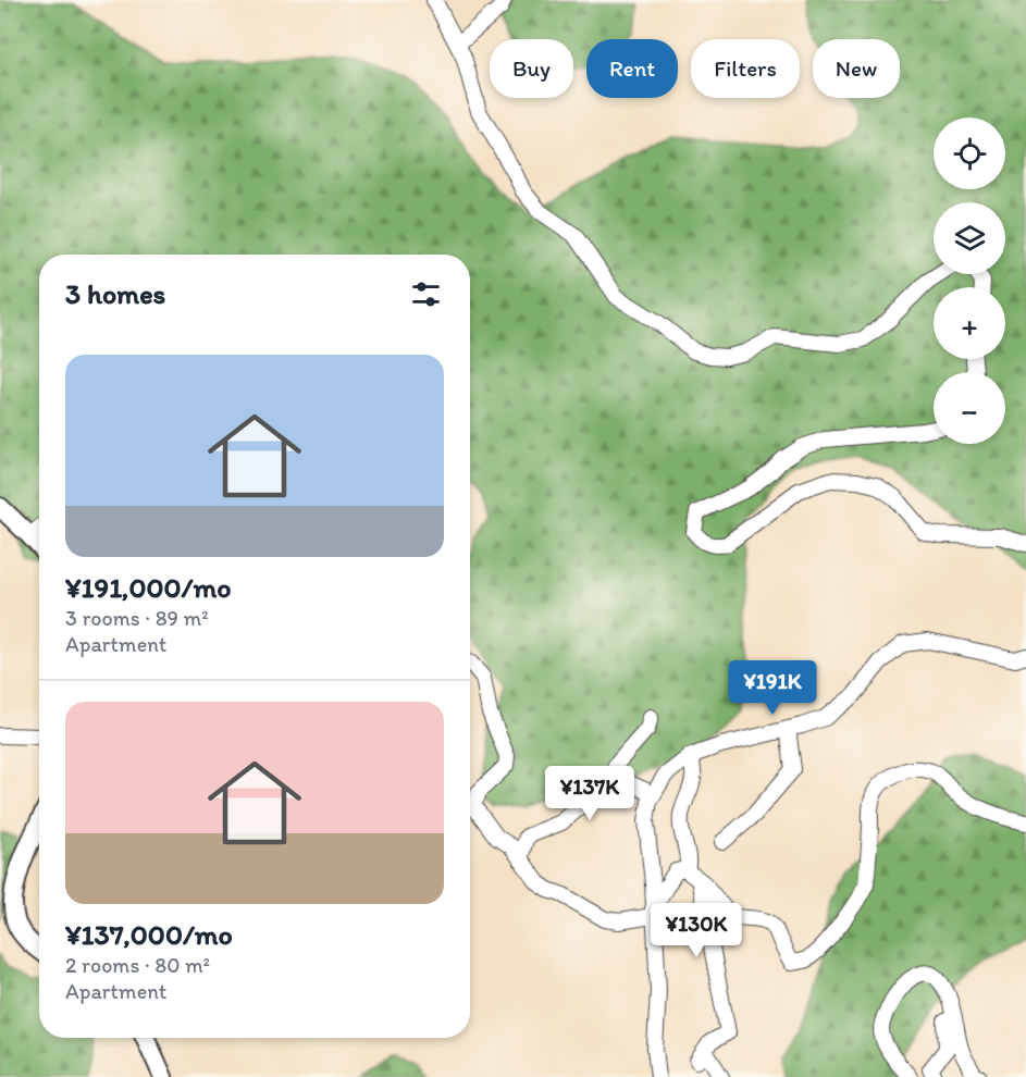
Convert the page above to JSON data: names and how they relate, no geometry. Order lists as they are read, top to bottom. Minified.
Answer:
{"page":{"chip":["Buy","Rent","Filters","New"],"map_buttons":["+","−"],"heading":"3 homes","list":[{"name":"¥191,000/mo","note":"3 rooms · 89 m² · Apartment"},{"name":"¥137,000/mo","note":"2 rooms · 80 m² · Apartment"}],"price":["¥191K","¥137K","¥130K"]}}
